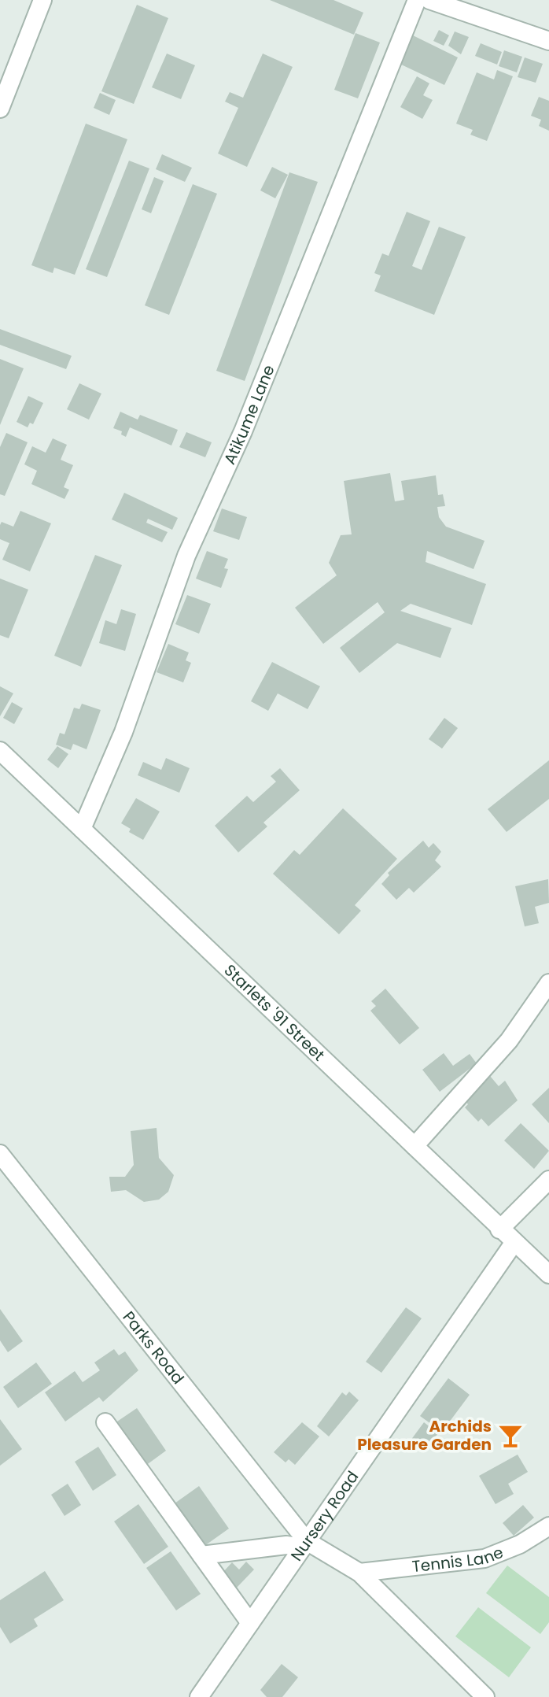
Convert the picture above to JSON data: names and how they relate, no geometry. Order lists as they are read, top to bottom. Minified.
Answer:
{"streets":{"street":["Atikume Lane","Starlets '91 Street","Parks Road","Nursery Road","Tennis Lane"]},"crossings":[["Atikume Lane","Starlets '91 Street"],["Starlets '91 Street","Nursery Road"],["Parks Road","Nursery Road"]],"places":{"bar":["Archids Pleasure Garden"]}}
